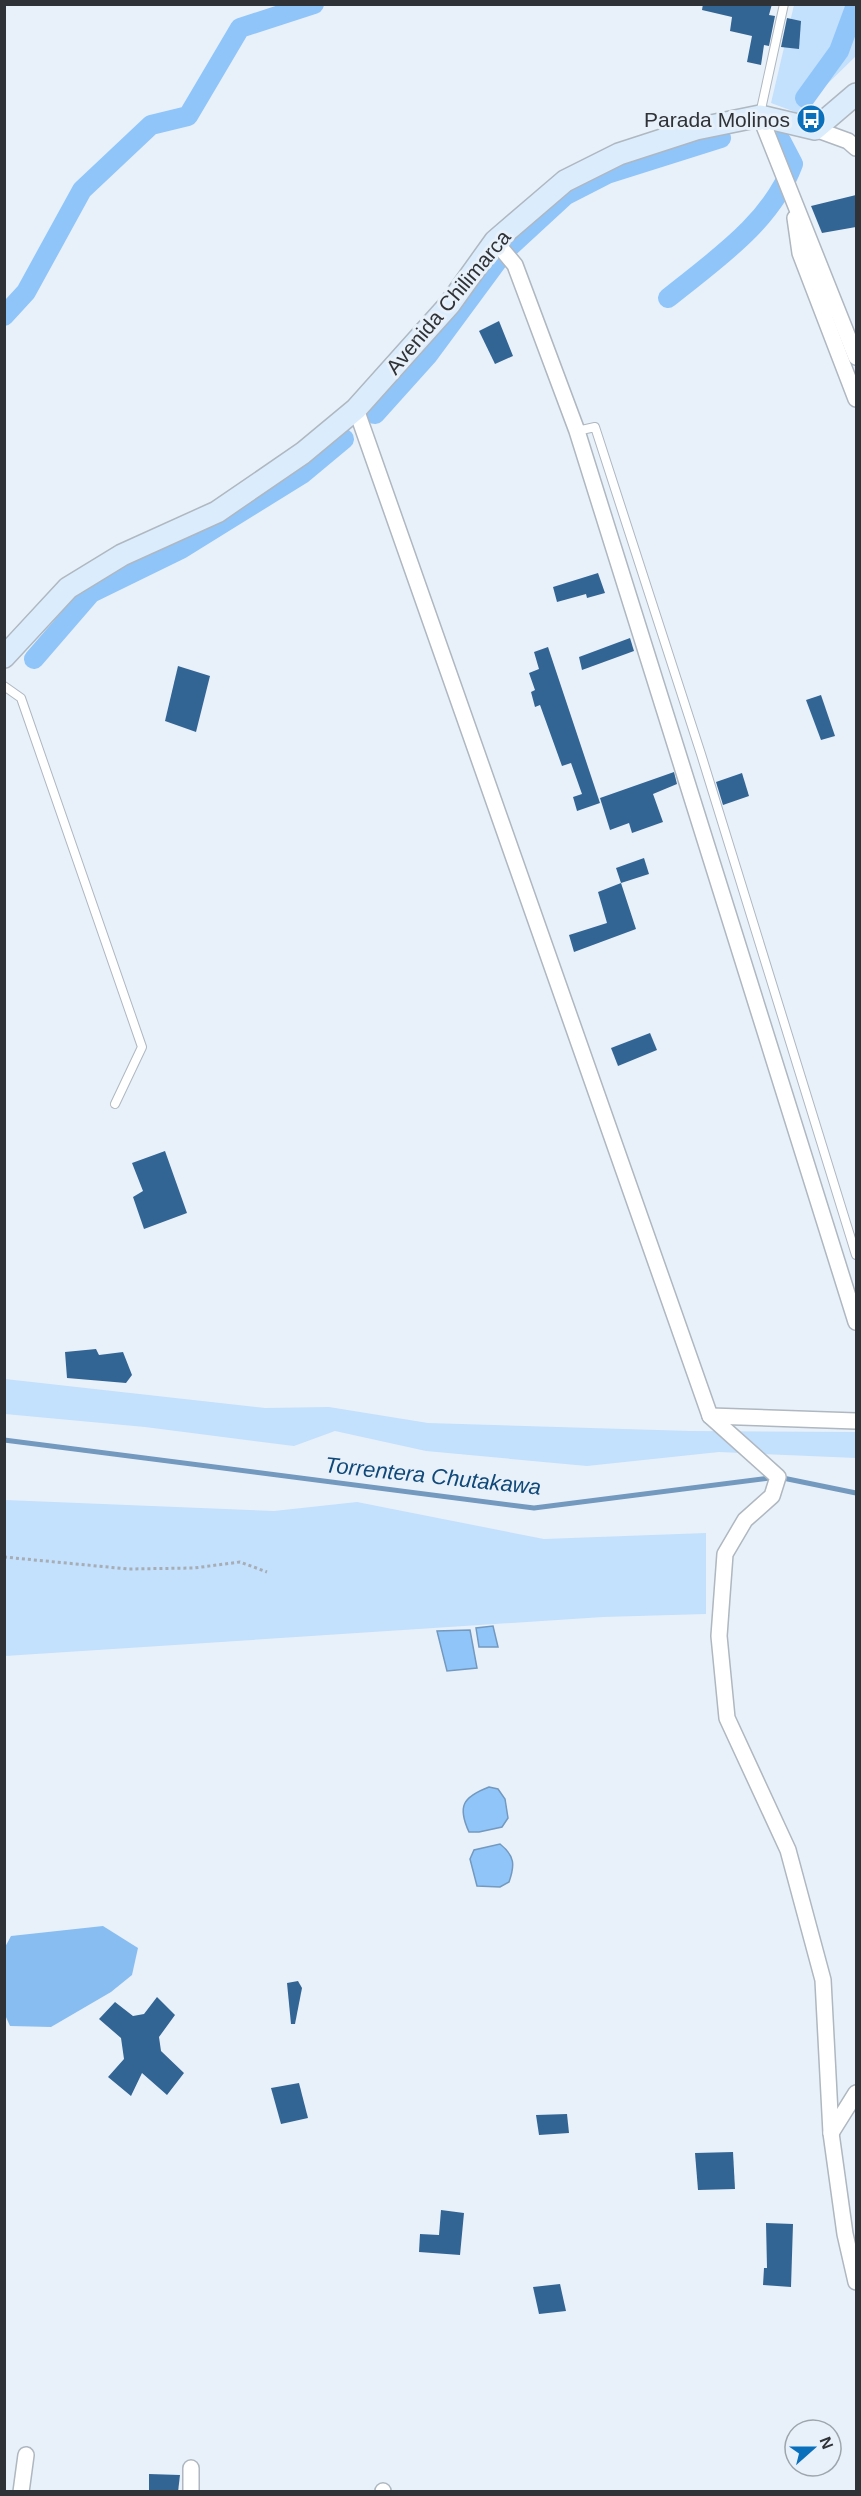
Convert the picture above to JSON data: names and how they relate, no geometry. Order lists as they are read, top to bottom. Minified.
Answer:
{"streets":{"street":["Avenida Chilimarca"]},"water":["Torrentera Chutakawa"],"places":{"bus stop":["Parada Molinos"]},"north":"right"}
